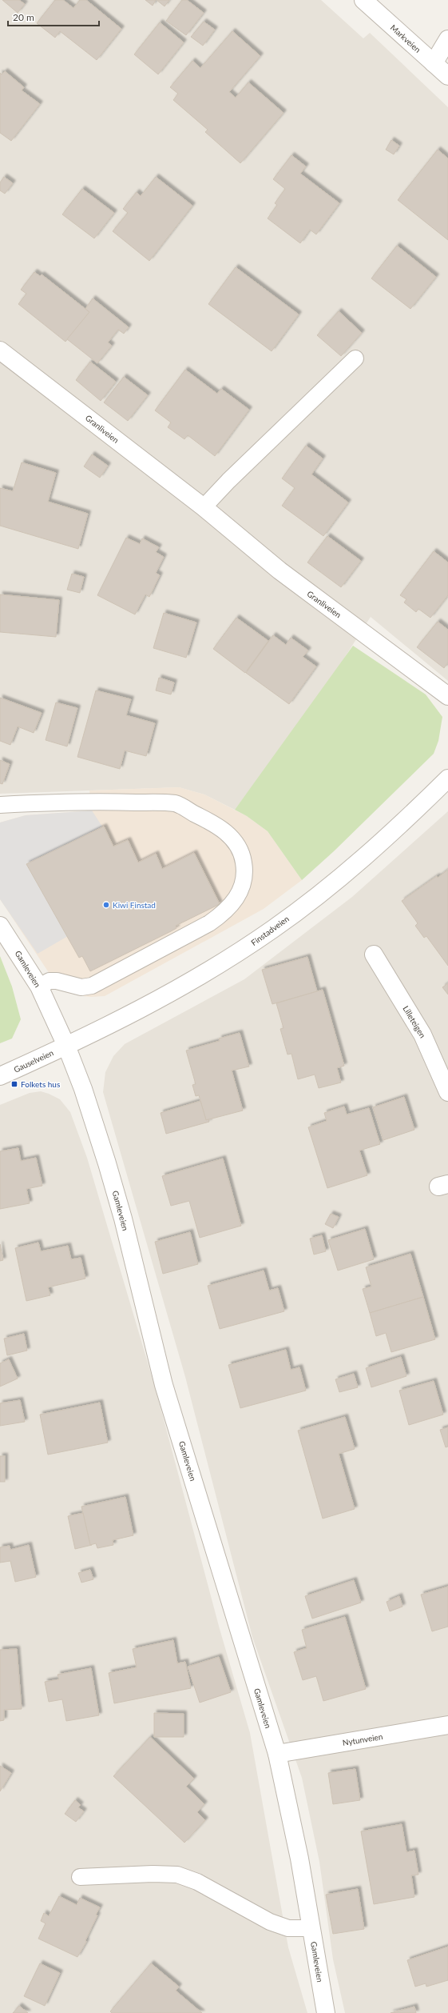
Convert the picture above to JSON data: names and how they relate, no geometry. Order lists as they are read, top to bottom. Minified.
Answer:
{"streets":{"street":["Markveien","Granliveien","Finstadveien","Gamleveien","Lilleteigen","Gauselveien","Nytunveien"]},"crossings":[["Finstadveien","Gamleveien"],["Finstadveien","Gauselveien"],["Gamleveien","Gauselveien"],["Gamleveien","Nytunveien"]],"places":{"other":["Kiwi Finstad"],"transit":["Folkets hus"]},"scale_bar":"20 m"}
